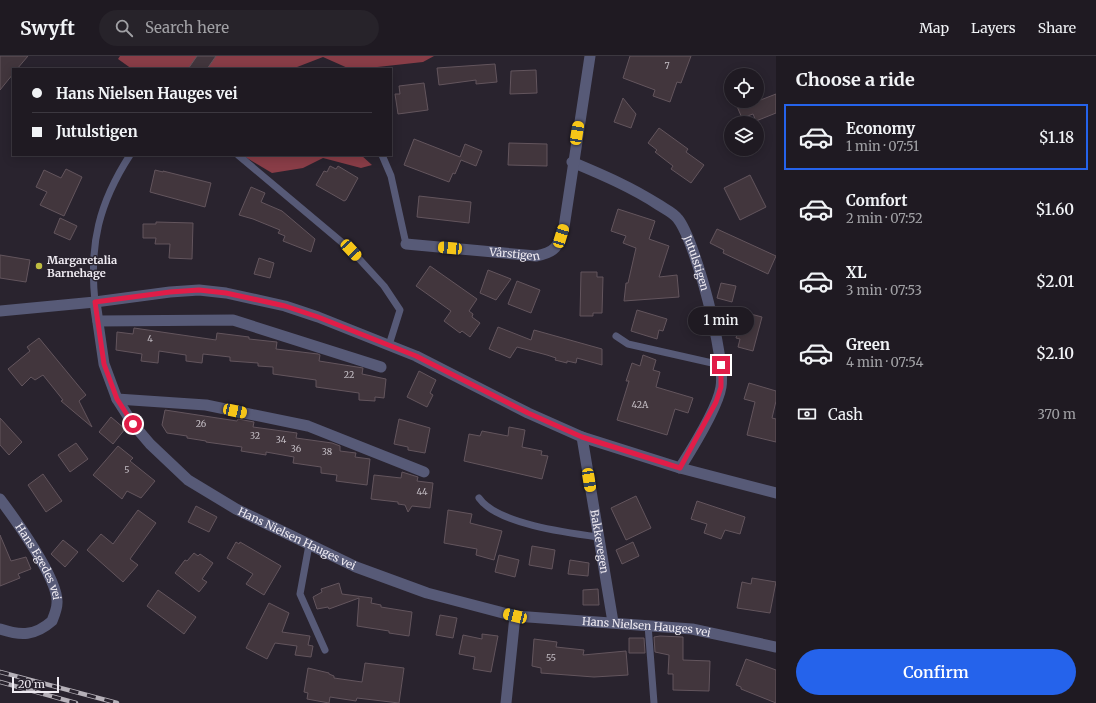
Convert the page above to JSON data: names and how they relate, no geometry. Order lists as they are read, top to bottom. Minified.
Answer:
{"streets":{"street":["Vårstigen","Jutulstigen","Hans Nielsen Hauges vei","Bakkevegen","Hans Egedes vei"]},"crossings":[["Vårstigen","Jutulstigen"],["Hans Nielsen Hauges vei","Bakkevegen"]],"places":["Margaretalia Barnehage"],"house_numbers":["7","4","22","42A","26","32","34","36","38","5","44","55"],"scale_bar":"20 m","page":{"header":"Swyft","search":"Search here","nav":["Map","Layers","Share"],"heading":"Choose a ride","banner":["Hans Nielsen Hauges vei","Jutulstigen"],"list":[{"name":"Economy","note":"1 min · 07:51","value":"$1.18"},{"name":"Comfort","note":"2 min · 07:52","value":"$1.60"},{"name":"XL","note":"3 min · 07:53","value":"$2.01"},{"name":"Green","note":"4 min · 07:54","value":"$2.10"}],"bubble":"1 min","pay":["Cash","370 m"],"buttons":"Confirm","scale":"20 m"}}
